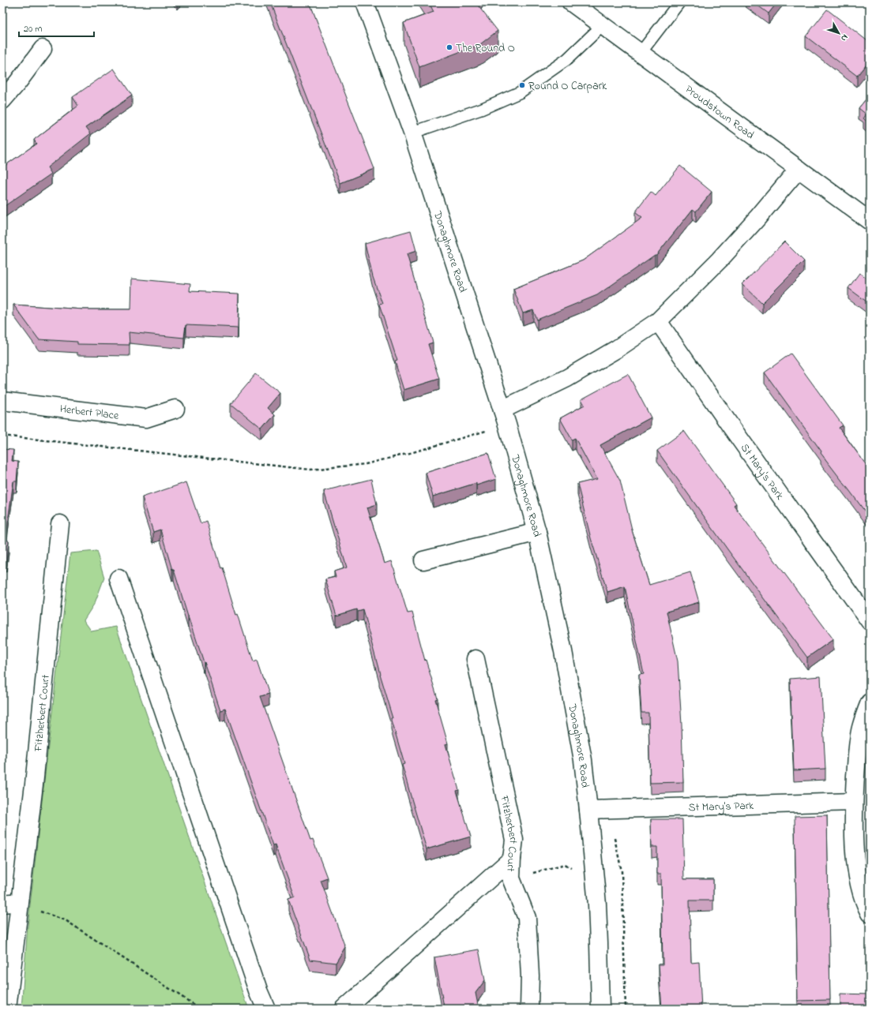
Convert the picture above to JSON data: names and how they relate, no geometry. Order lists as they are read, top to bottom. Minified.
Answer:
{"streets":{"street":["Proudstown Road","Donaghmore Road","Herbert Place","St Mary's Park","Fitzherbert Court"]},"crossings":[["Donaghmore Road","St Mary's Park"]],"places":["The Round O","Round O Carpark"],"scale_bar":"20 m","north":"bottom right"}
